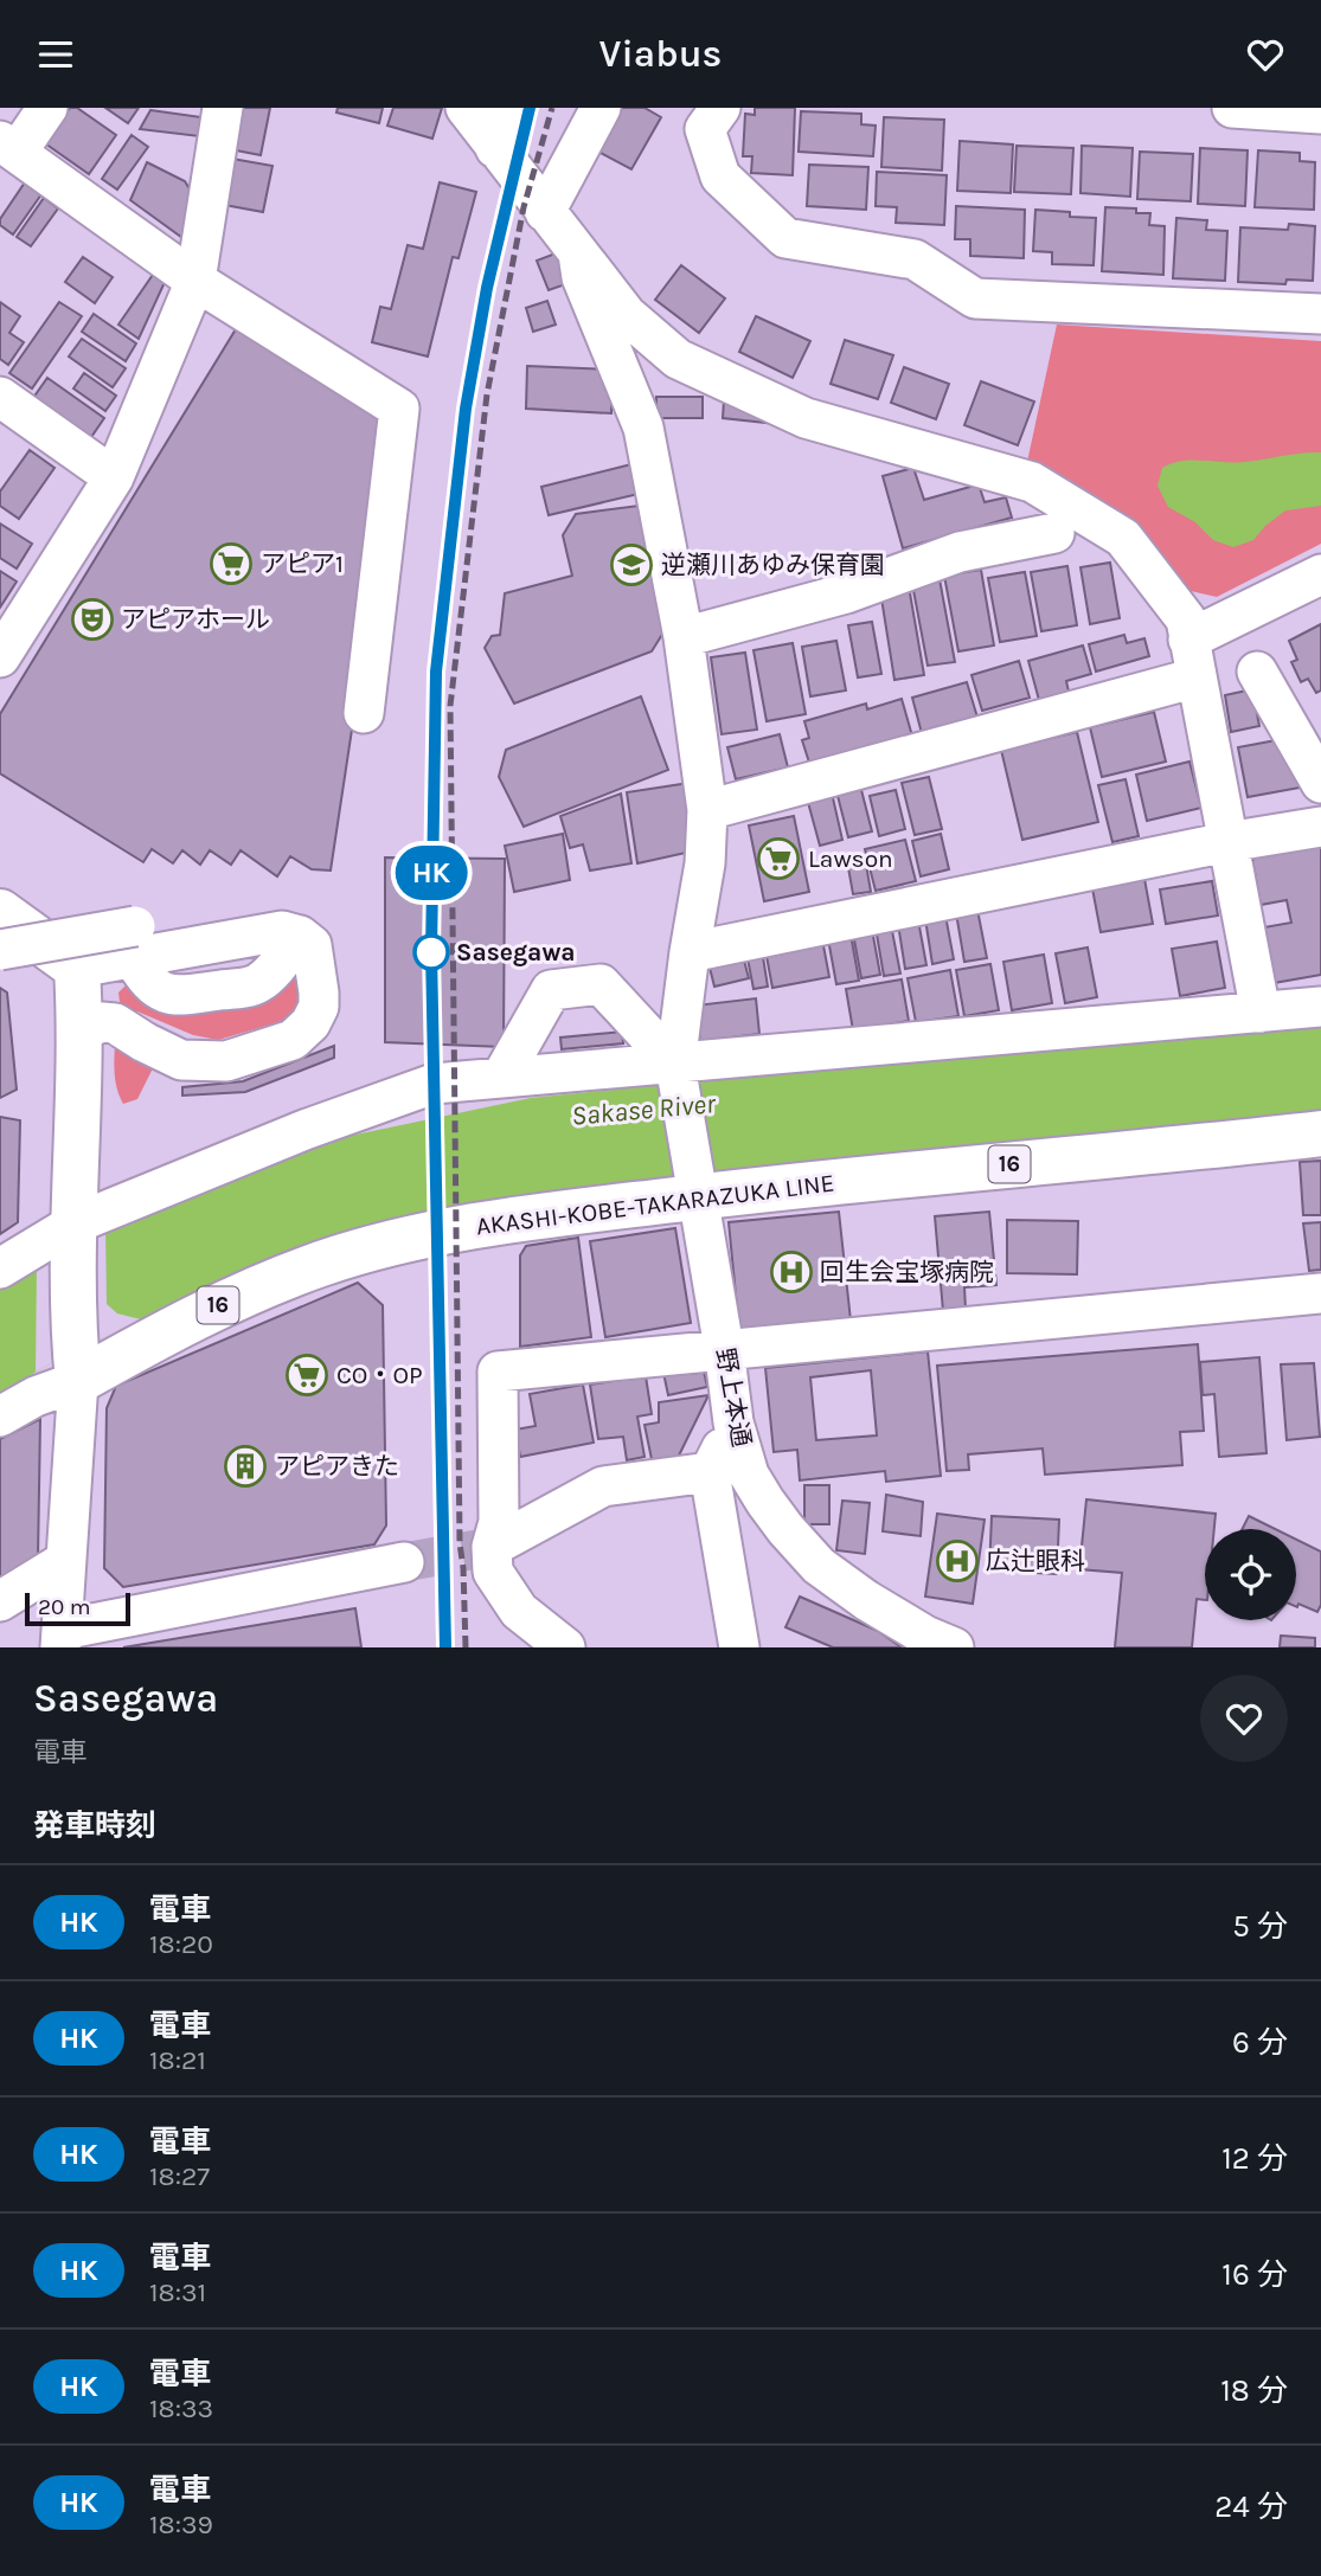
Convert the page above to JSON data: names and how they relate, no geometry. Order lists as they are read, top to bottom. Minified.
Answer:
{"streets":{"main road":["16","AKASHI-KOBE-TAKARAZUKA LINE"],"street":["野上本通"]},"crossings":[["AKASHI-KOBE-TAKARAZUKA LINE","野上本通"]],"water":["Sakase River"],"places":{"supermarket":["アピア1","Lawson","CO・OP"],"school or university":["逆瀬川あゆみ保育園"],"theatre":["アピアホール"],"other":["Sasegawa"],"hospital":["回生会宝塚病院","広辻眼科"],"building":["アピアきた"]},"scale_bar":"20 m","page":{"header":"Viabus","on_map":"HK","scale":"20 m","heading":[["Sasegawa","電車"],"発車時刻"],"list":[{"mark":"HK","name":"電車","note":"18:20","value":"5 分"},{"mark":"HK","name":"電車","note":"18:21","value":"6 分"},{"mark":"HK","name":"電車","note":"18:27","value":"12 分"},{"mark":"HK","name":"電車","note":"18:31","value":"16 分"},{"mark":"HK","name":"電車","note":"18:33","value":"18 分"},{"mark":"HK","name":"電車","note":"18:39","value":"24 分"}]}}
